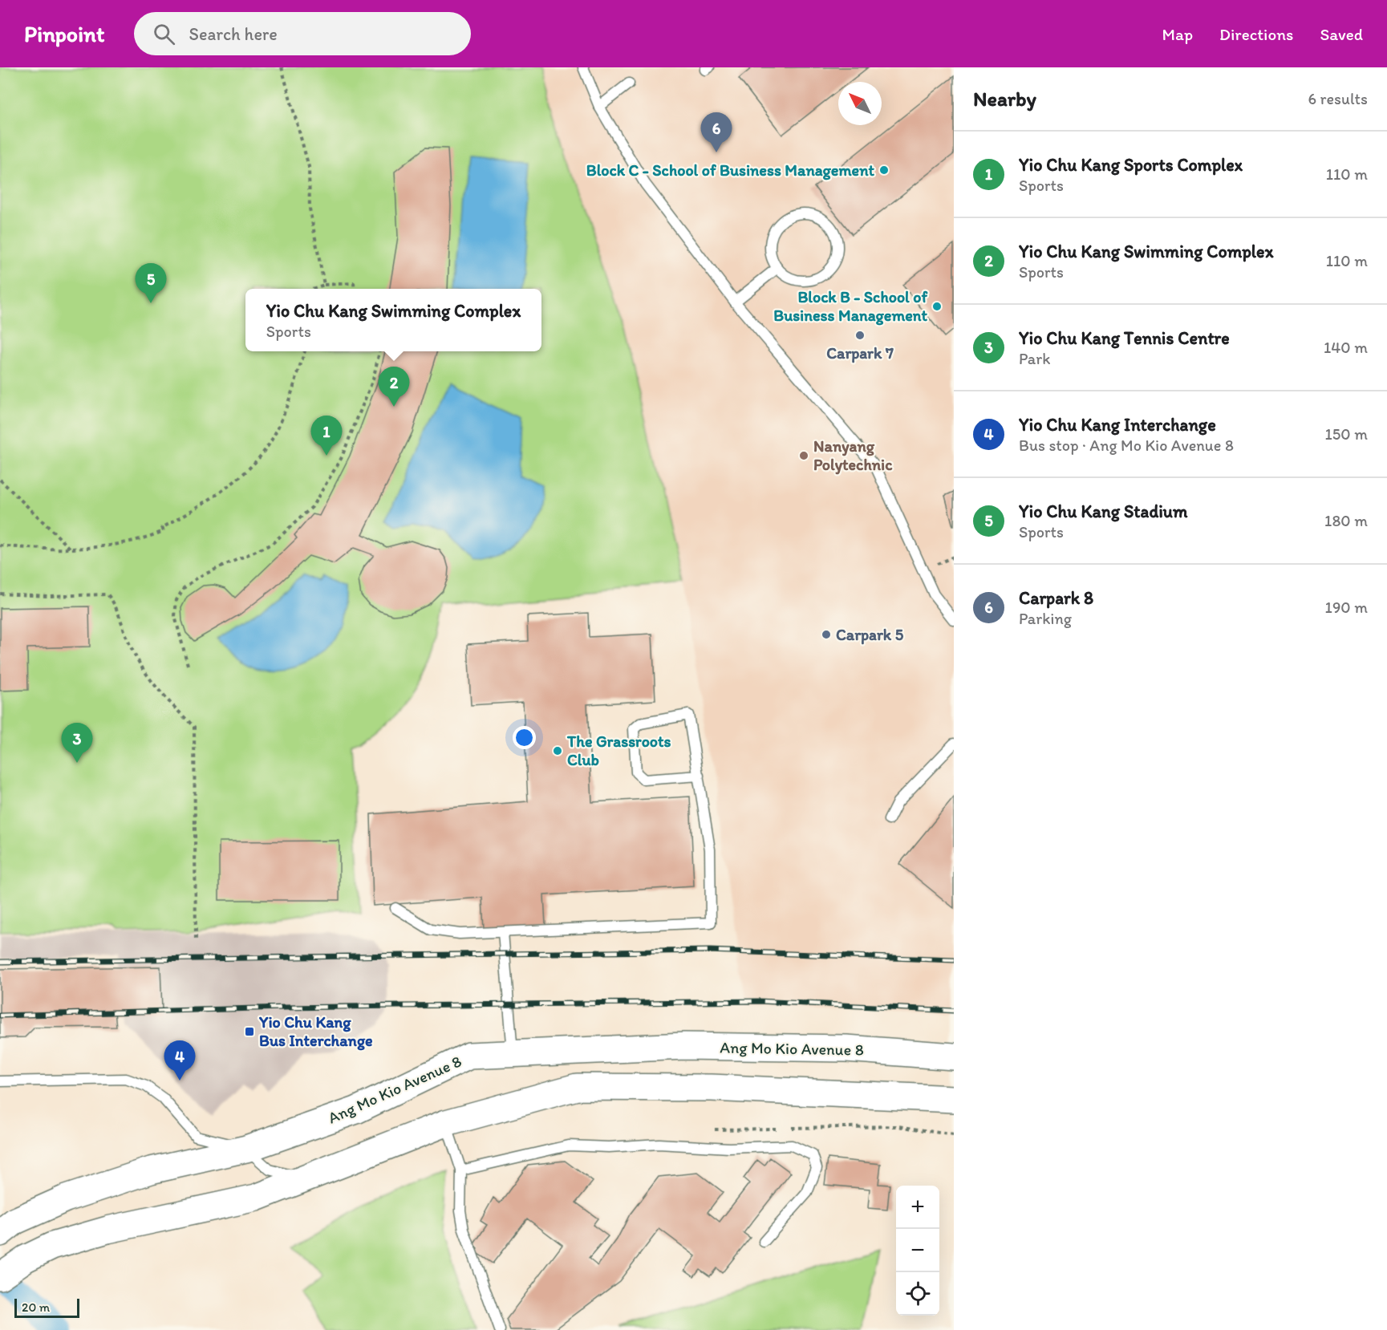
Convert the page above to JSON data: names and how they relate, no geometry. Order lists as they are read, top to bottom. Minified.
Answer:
{"streets":{"main road":["Ang Mo Kio Avenue 8"]},"places":{"other":["Block C - School of Business Management","Block B - School of Business Management","Carpark 7","Nanyang Polytechnic","Carpark 5","The Grassroots Club"],"transit":["Yio Chu Kang Bus Interchange"]},"scale_bar":"20 m","north":"top left","page":{"header":"Pinpoint","search":"Search here","nav":["Map","Directions","Saved"],"heading":["Nearby","6 results"],"pins":["6","5","2","1","3","4"],"list":[{"mark":"1","name":"Yio Chu Kang Sports Complex","note":"Sports","value":"110 m"},{"mark":"2","name":"Yio Chu Kang Swimming Complex","note":"Sports","value":"110 m"},{"mark":"3","name":"Yio Chu Kang Tennis Centre","note":"Park","value":"140 m"},{"mark":"4","name":"Yio Chu Kang Interchange","note":"Bus stop · Ang Mo Kio Avenue 8","value":"150 m"},{"mark":"5","name":"Yio Chu Kang Stadium","note":"Sports","value":"180 m"},{"mark":"6","name":"Carpark 8","note":"Parking","value":"190 m"}],"popup":["Yio Chu Kang Swimming Complex","Sports"],"map_buttons":["+","−"],"scale":"20 m"}}
